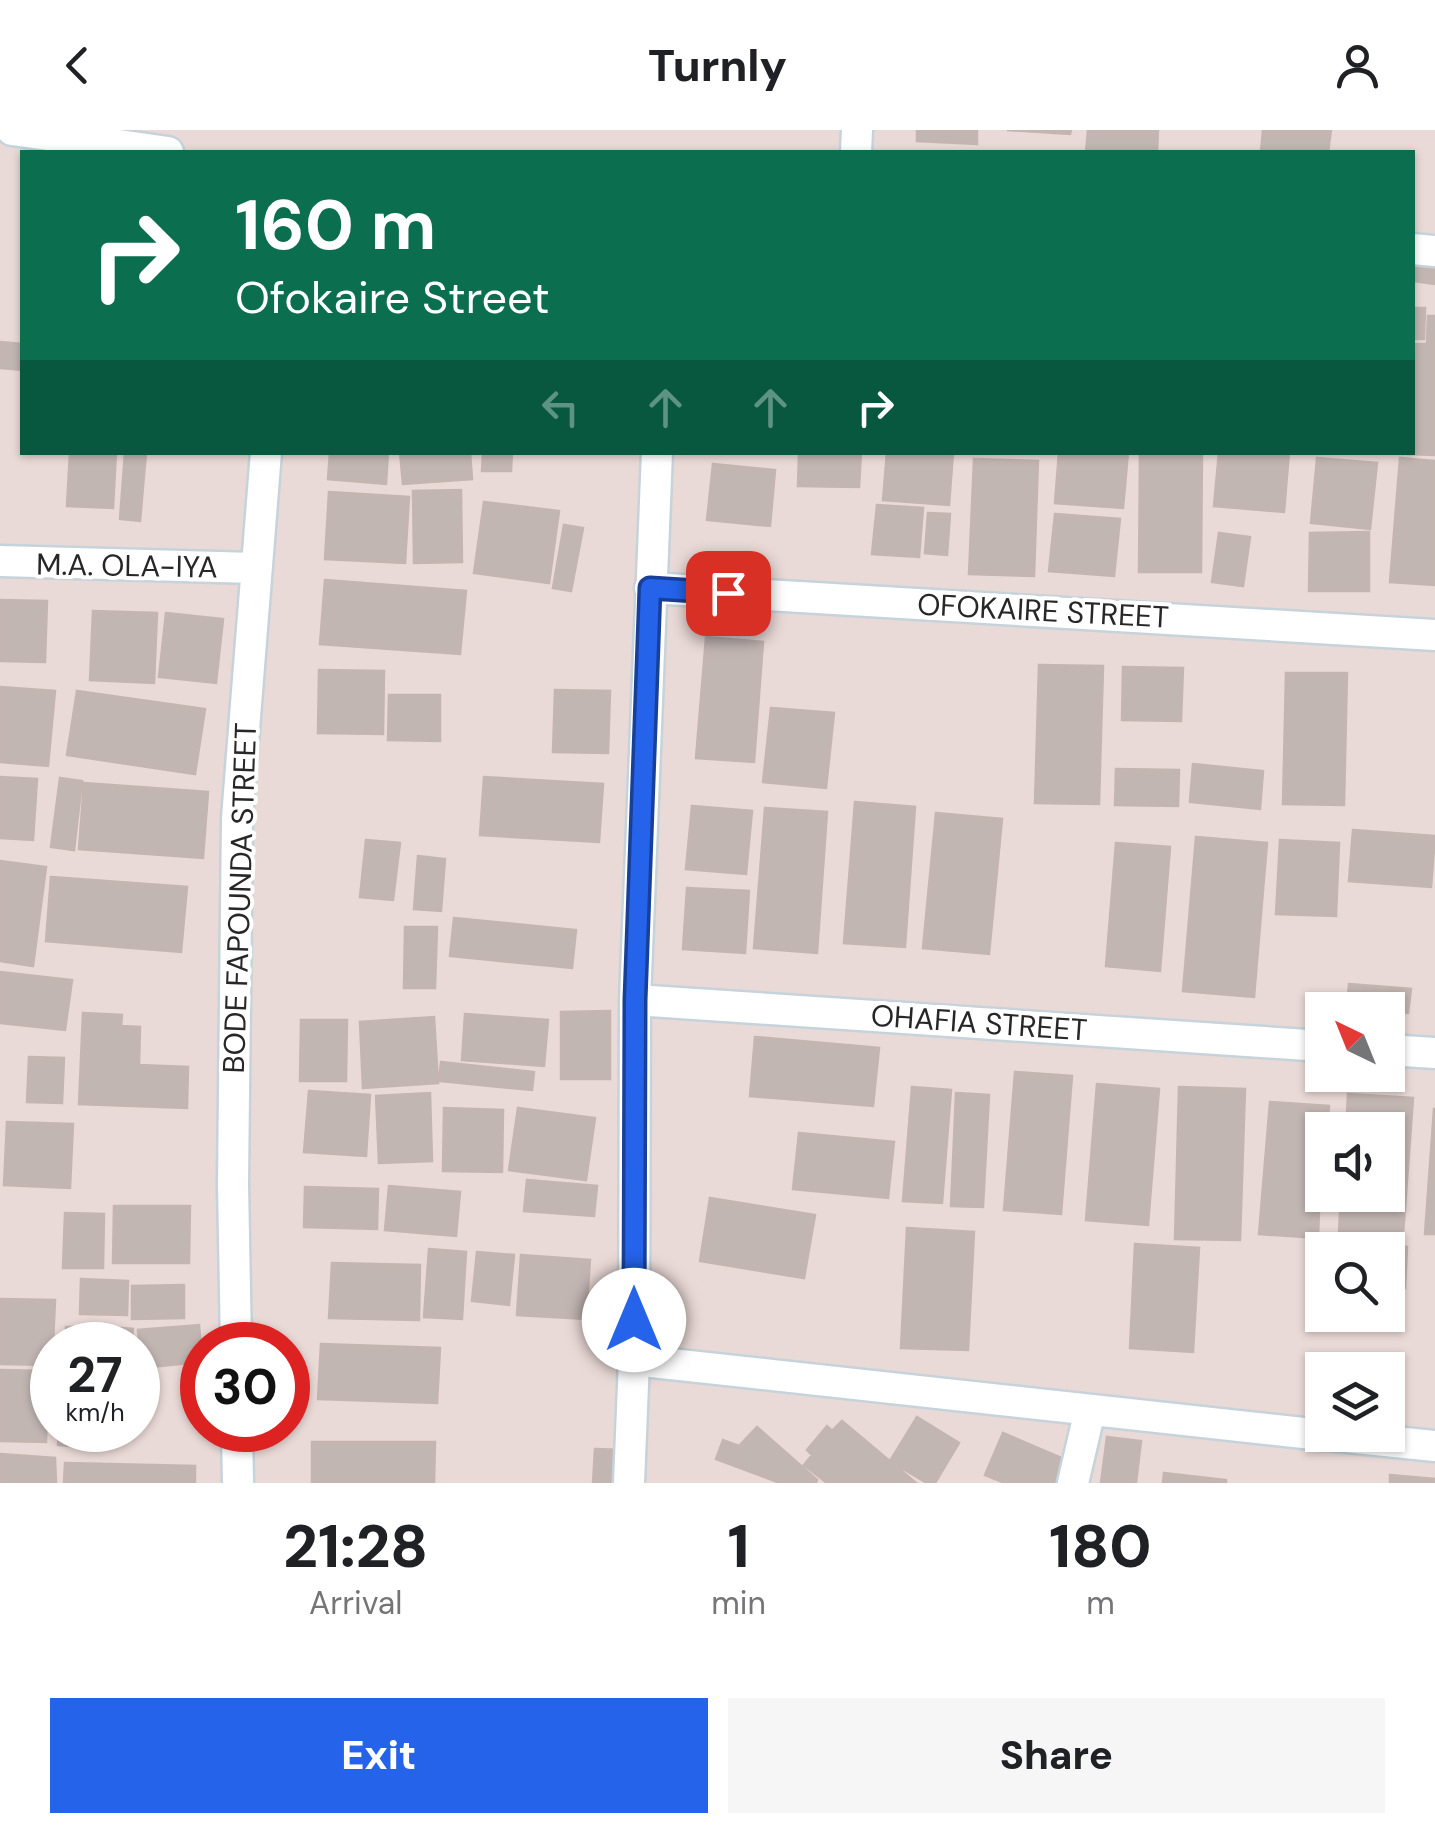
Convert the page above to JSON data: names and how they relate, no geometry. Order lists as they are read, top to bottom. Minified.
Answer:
{"streets":{"street":["M.A. OLA-IYA","OFOKAIRE STREET","BODE FAPOUNDA STREET","OHAFIA STREET"]},"crossings":[["M.A. OLA-IYA","BODE FAPOUNDA STREET"]],"north":"top left","page":{"header":"Turnly","turn":["160 m","Ofokaire Street"],"speed":"27 km/h","limit":"30","eta":["21:28","Arrival","1","min","180","m"],"buttons":["Exit","Share"]}}
